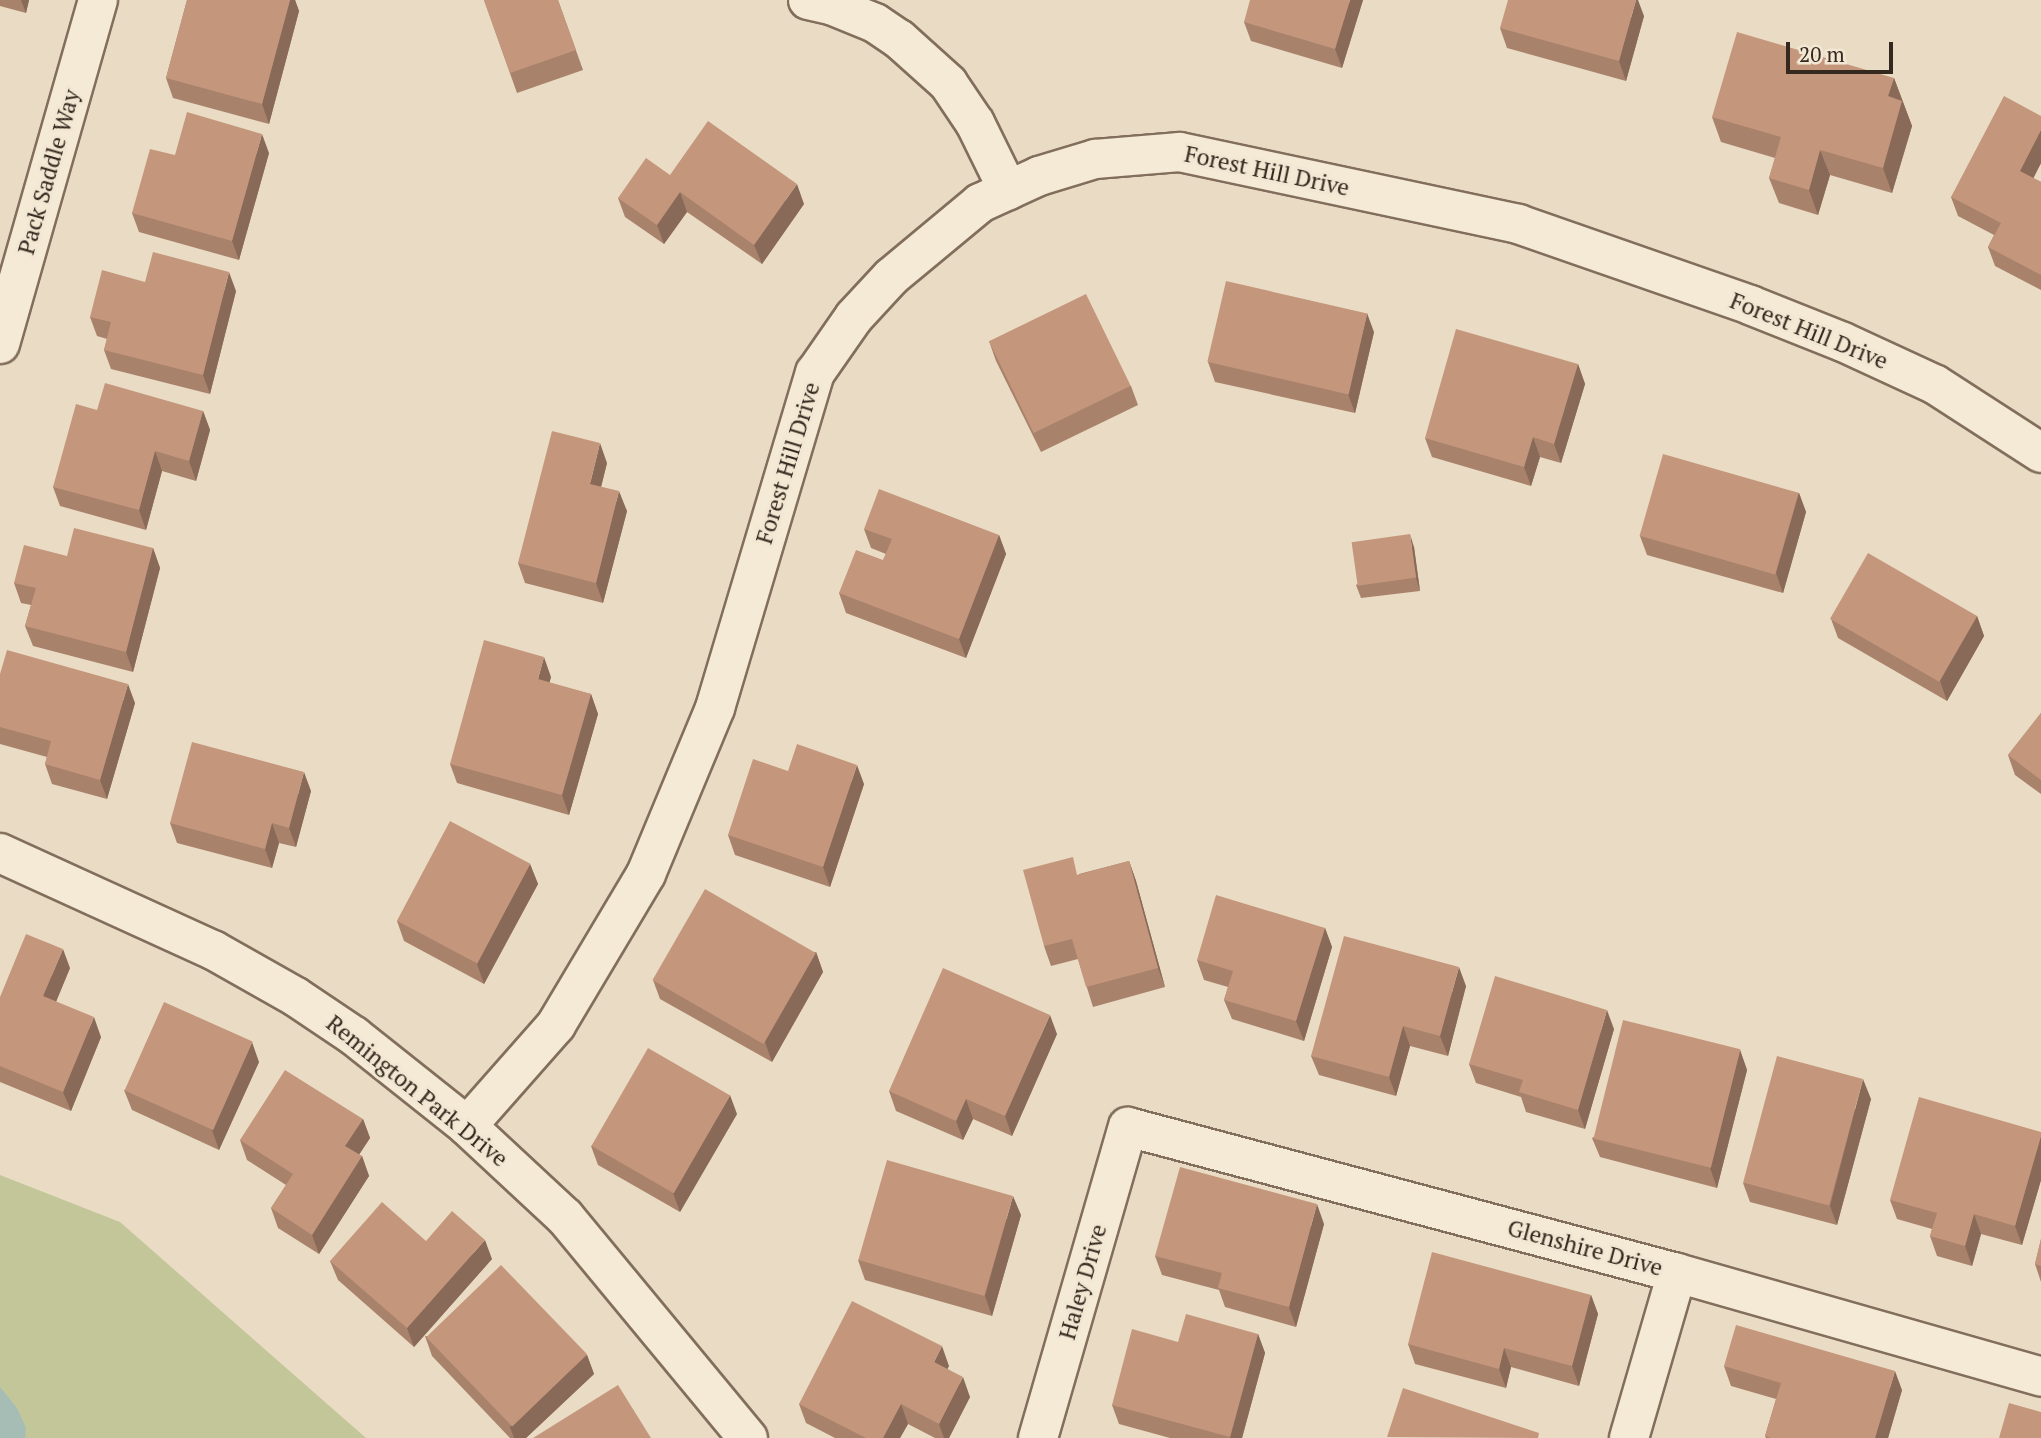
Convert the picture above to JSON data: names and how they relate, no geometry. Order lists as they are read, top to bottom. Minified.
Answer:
{"streets":{"street":["Forest Hill Drive","Pack Saddle Way","Remington Park Drive","Glenshire Drive","Haley Drive"]},"crossings":[["Forest Hill Drive","Remington Park Drive"],["Glenshire Drive","Haley Drive"]],"scale_bar":"20 m"}
